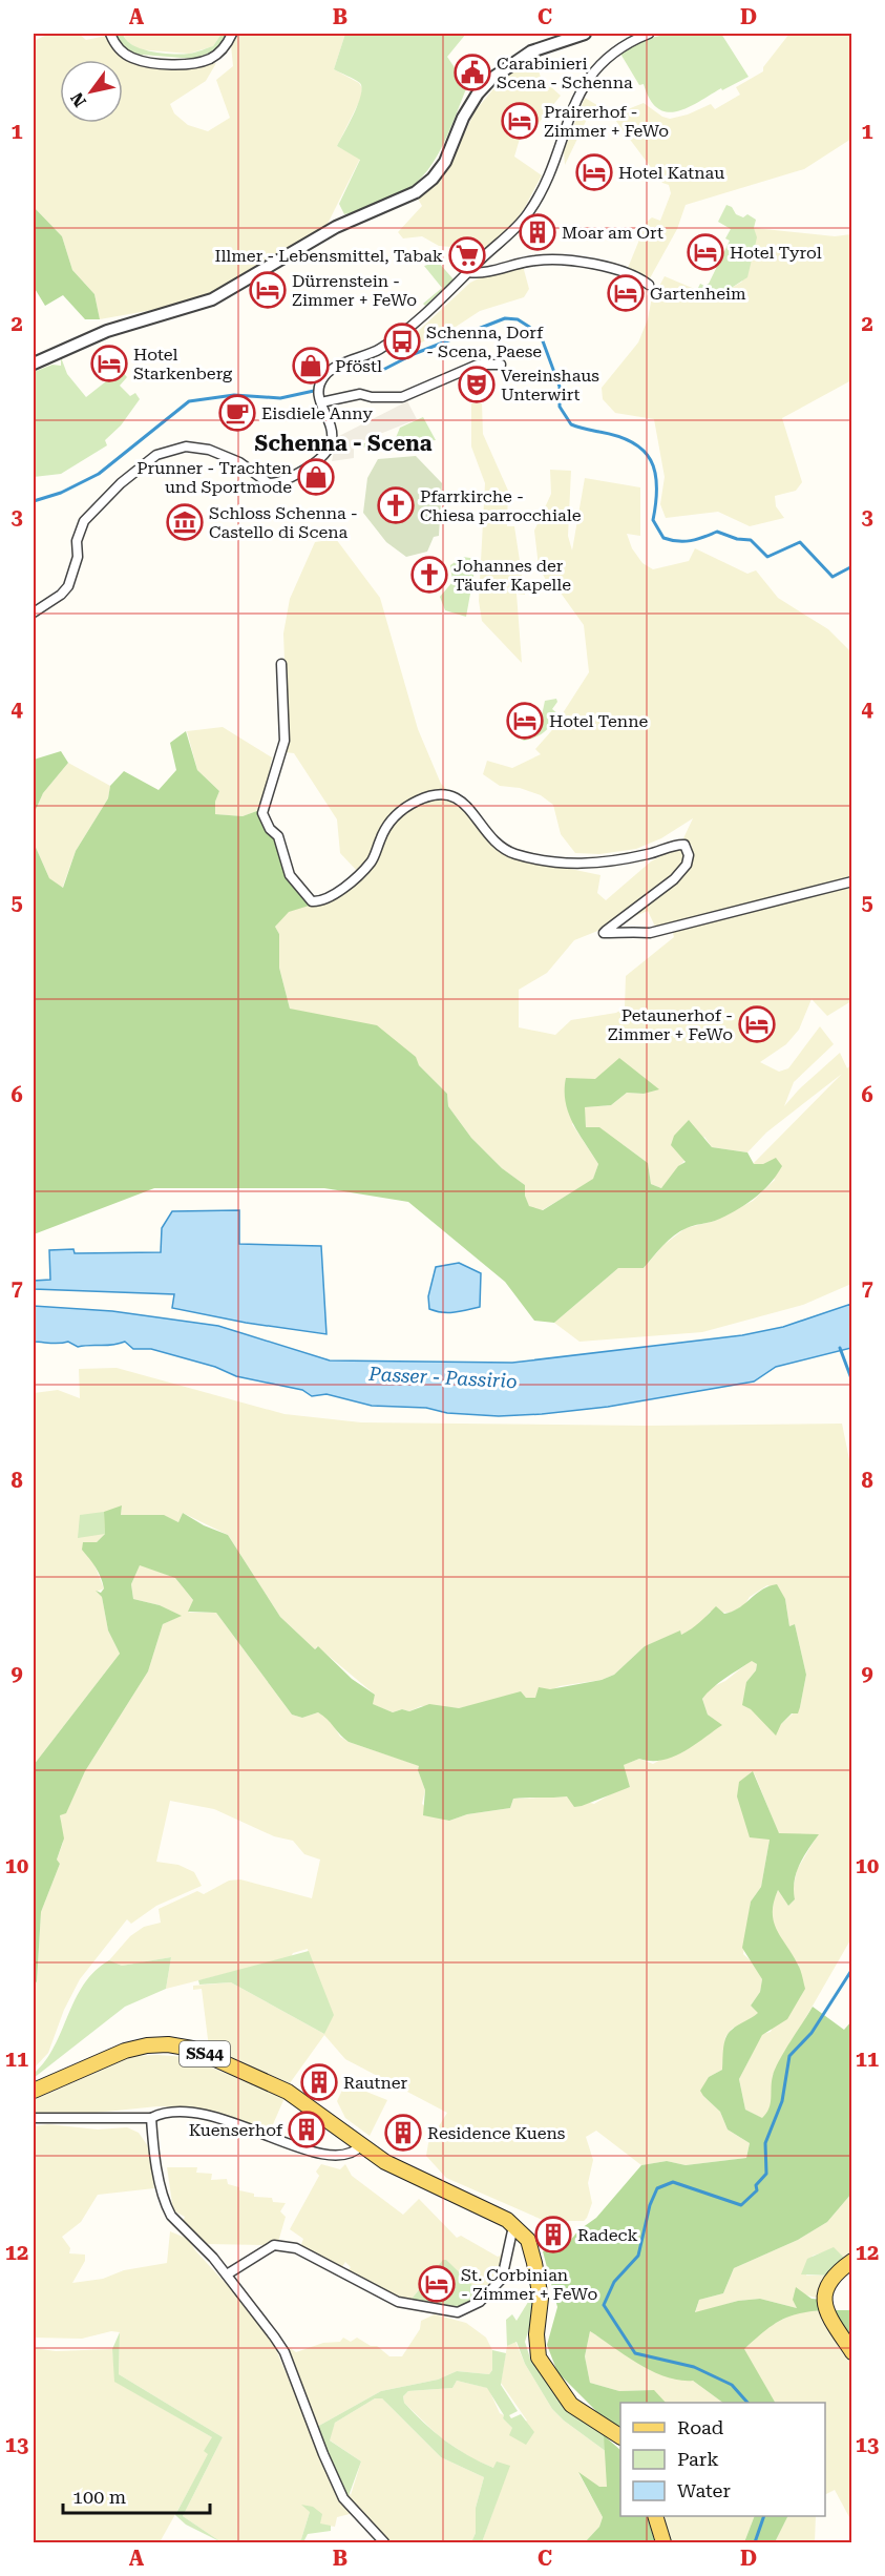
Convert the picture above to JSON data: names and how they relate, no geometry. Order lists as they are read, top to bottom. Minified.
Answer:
{"streets":{"main road":["SS44"]},"districts":["Schenna - Scena"],"water":["Passer - Passirio"],"places":{"public building":["Carabinieri Scena - Schenna"],"hotel":["Prairerhof - Zimmer + FeWo","Hotel Katnau","Hotel Tyrol","Dürrenstein - Zimmer + FeWo","Gartenheim","Hotel Starkenberg","Hotel Tenne","Petaunerhof - Zimmer + FeWo","St. Corbinian - Zimmer + FeWo"],"building":["Moar am Ort","Rautner","Kuenserhof","Residence Kuens","Radeck"],"supermarket":["Illmer - Lebensmittel, Tabak"],"bus stop":["Schenna, Dorf - Scena, Paese"],"shop":["Pföstl","Prunner - Trachten und Sportmode"],"theatre":["Vereinshaus Unterwirt"],"cafe":["Eisdiele Anny"],"church":["Pfarrkirche - Chiesa parrocchiale","Johannes der Täufer Kapelle"],"museum":["Schloss Schenna - Castello di Scena"]},"legend":["Road","Park","Water"],"scale_bar":"100 m","north":"bottom left","grid":{"columns":["A","B","C","D"],"rows":["1","2","3","4","5","6","7","8","9","10","11","12","13"]}}
